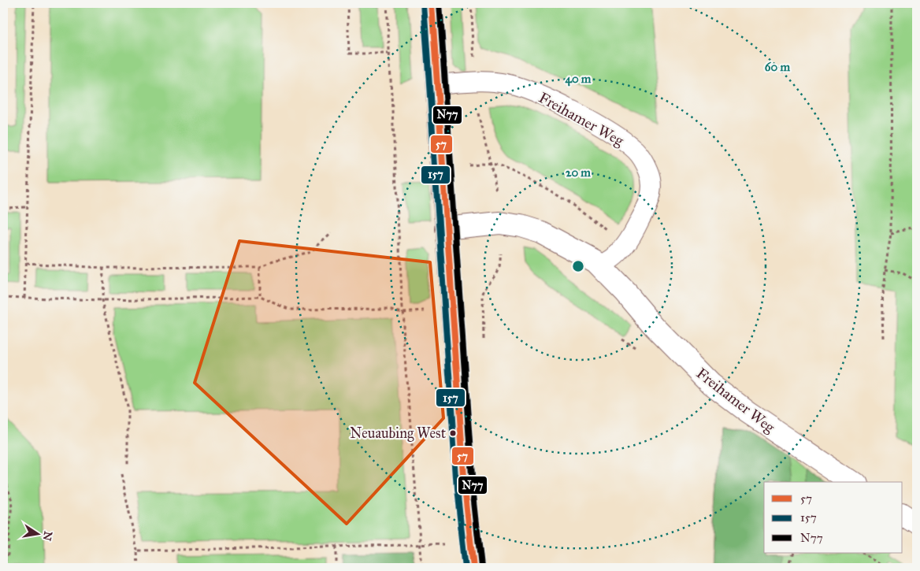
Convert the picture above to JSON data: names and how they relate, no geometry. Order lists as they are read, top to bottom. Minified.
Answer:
{"streets":{"street":["Freihamer Weg"]},"places":["Neuaubing West"],"lines":["transit line 57","transit line N77","transit line 157"],"legend":["57","157","N77"],"north":"right","rings":["60 m","40 m","20 m"]}
